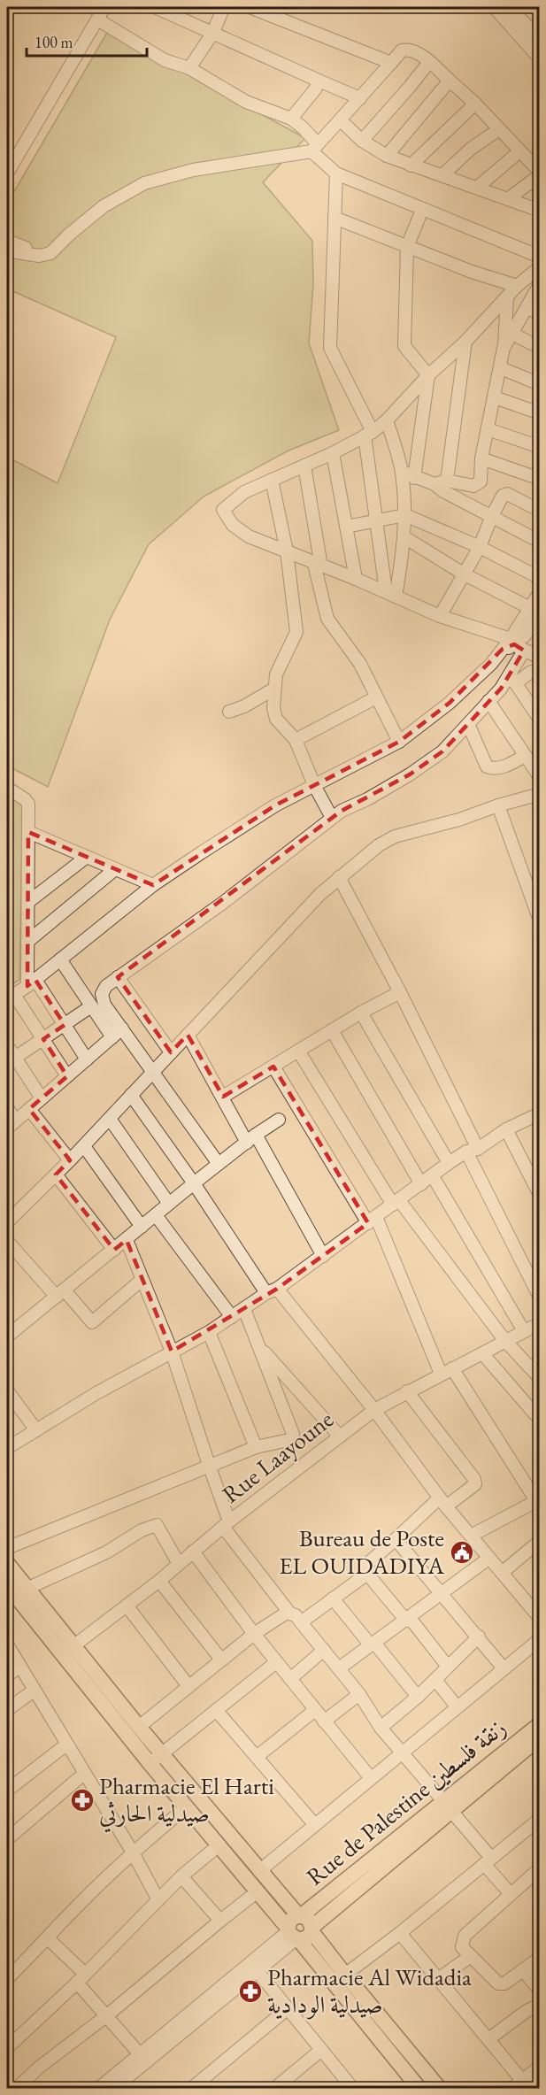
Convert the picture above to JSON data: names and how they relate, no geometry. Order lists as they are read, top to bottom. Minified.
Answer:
{"streets":{"main road":["Rue de Palestine زنقة فلسطين"],"street":["Rue Laayoune"]},"places":{"public building":["Bureau de Poste EL OUIDADIYA"],"pharmacy":["Pharmacie El Harti صيدلية الحارثي","Pharmacie Al Widadia صيدلية الودادية"]},"scale_bar":"100 m"}
